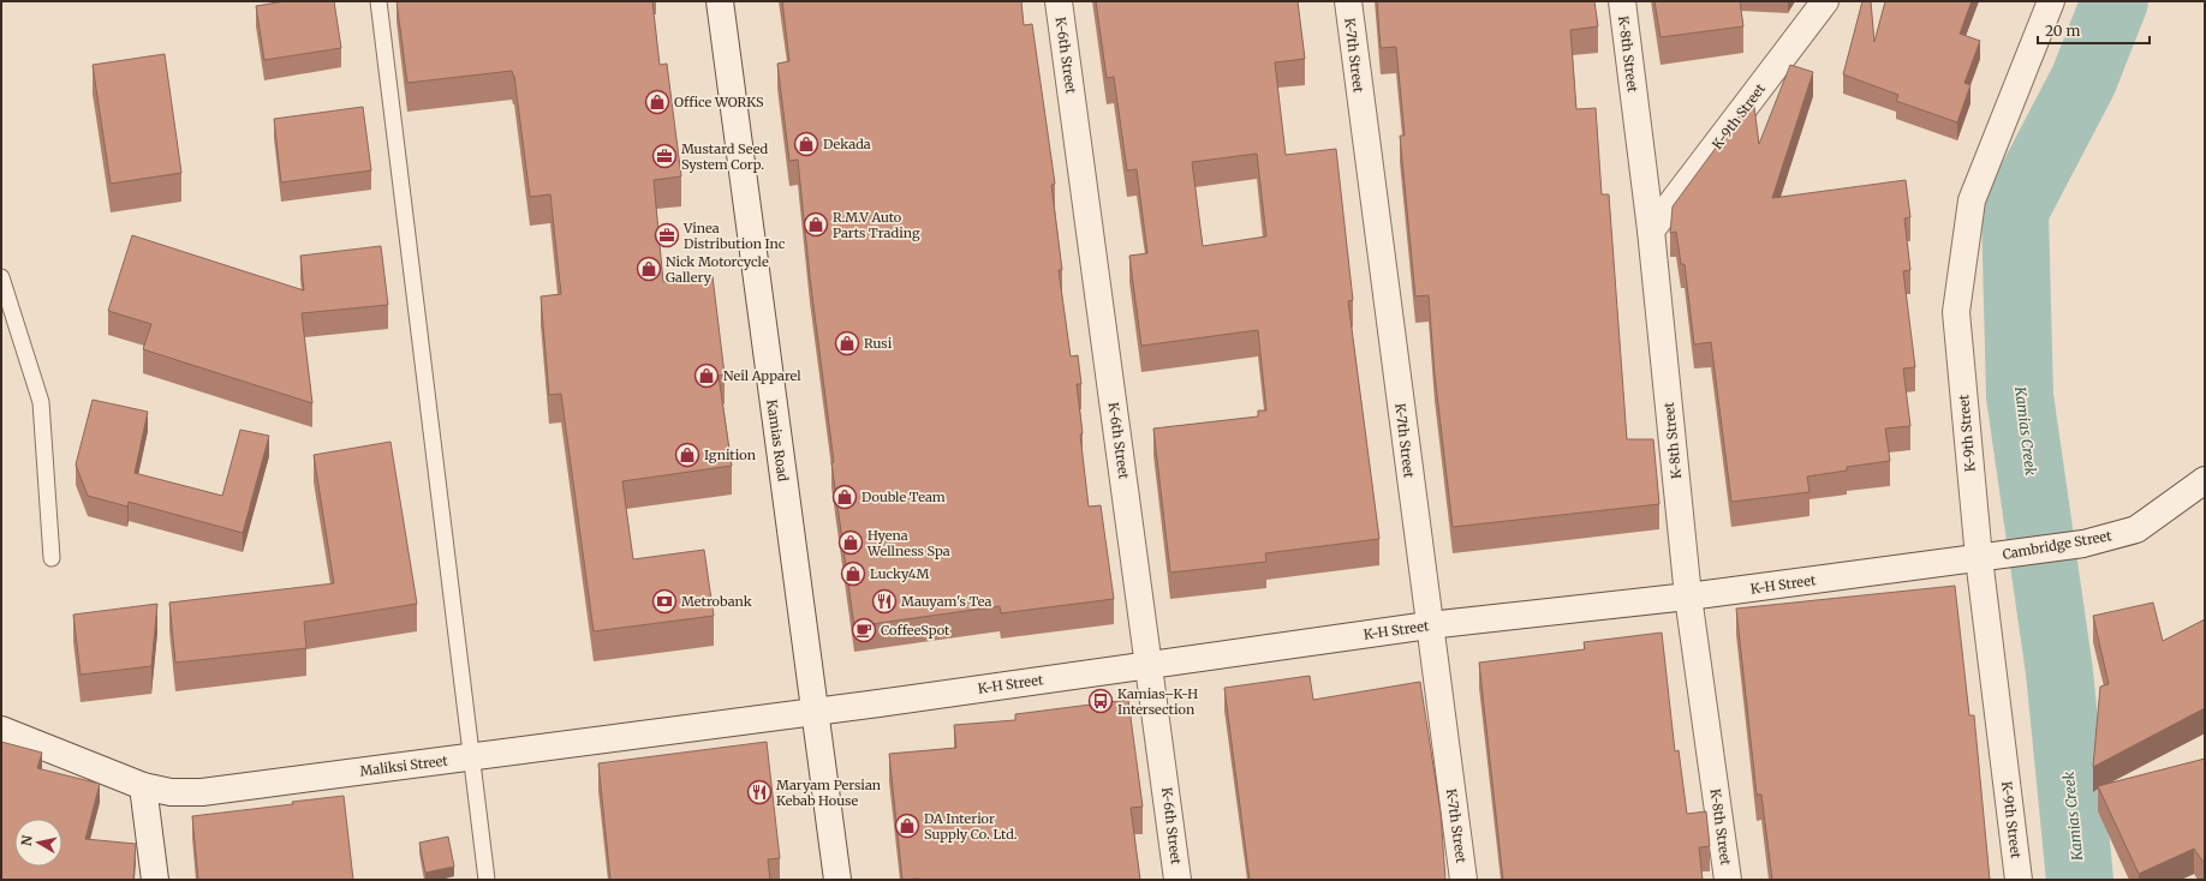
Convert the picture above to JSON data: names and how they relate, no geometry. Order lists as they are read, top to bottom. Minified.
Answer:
{"streets":{"street":["K-8th Street","K-6th Street","K-7th Street","K-9th Street","Kamias Road","Cambridge Street","K-H Street","Maliksi Street"]},"crossings":[["K-8th Street","K-9th Street"],["K-8th Street","K-H Street"],["K-6th Street","K-H Street"],["K-7th Street","K-H Street"],["K-9th Street","Cambridge Street"],["K-9th Street","K-H Street"],["Kamias Road","K-H Street"],["Kamias Road","Maliksi Street"],["Cambridge Street","K-H Street"],["K-H Street","Maliksi Street"]],"water":["Kamias Creek"],"places":{"shop":["Office WORKS","Dekada","R.M.V Auto Parts Trading","Nick Motorcycle Gallery","Rusi","Neil Apparel","Ignition","Double Team","Hyena Wellness Spa","Lucky4M","DA Interior Supply Co. Ltd."],"office":["Mustard Seed System Corp.","Vinea Distribution Inc"],"bank":["Metrobank"],"restaurant":["Mauyam's Tea","Maryam Persian Kebab House"],"cafe":["CoffeeSpot"],"bus stop":["Kamias–K-H Intersection"]},"scale_bar":"20 m","north":"left"}
